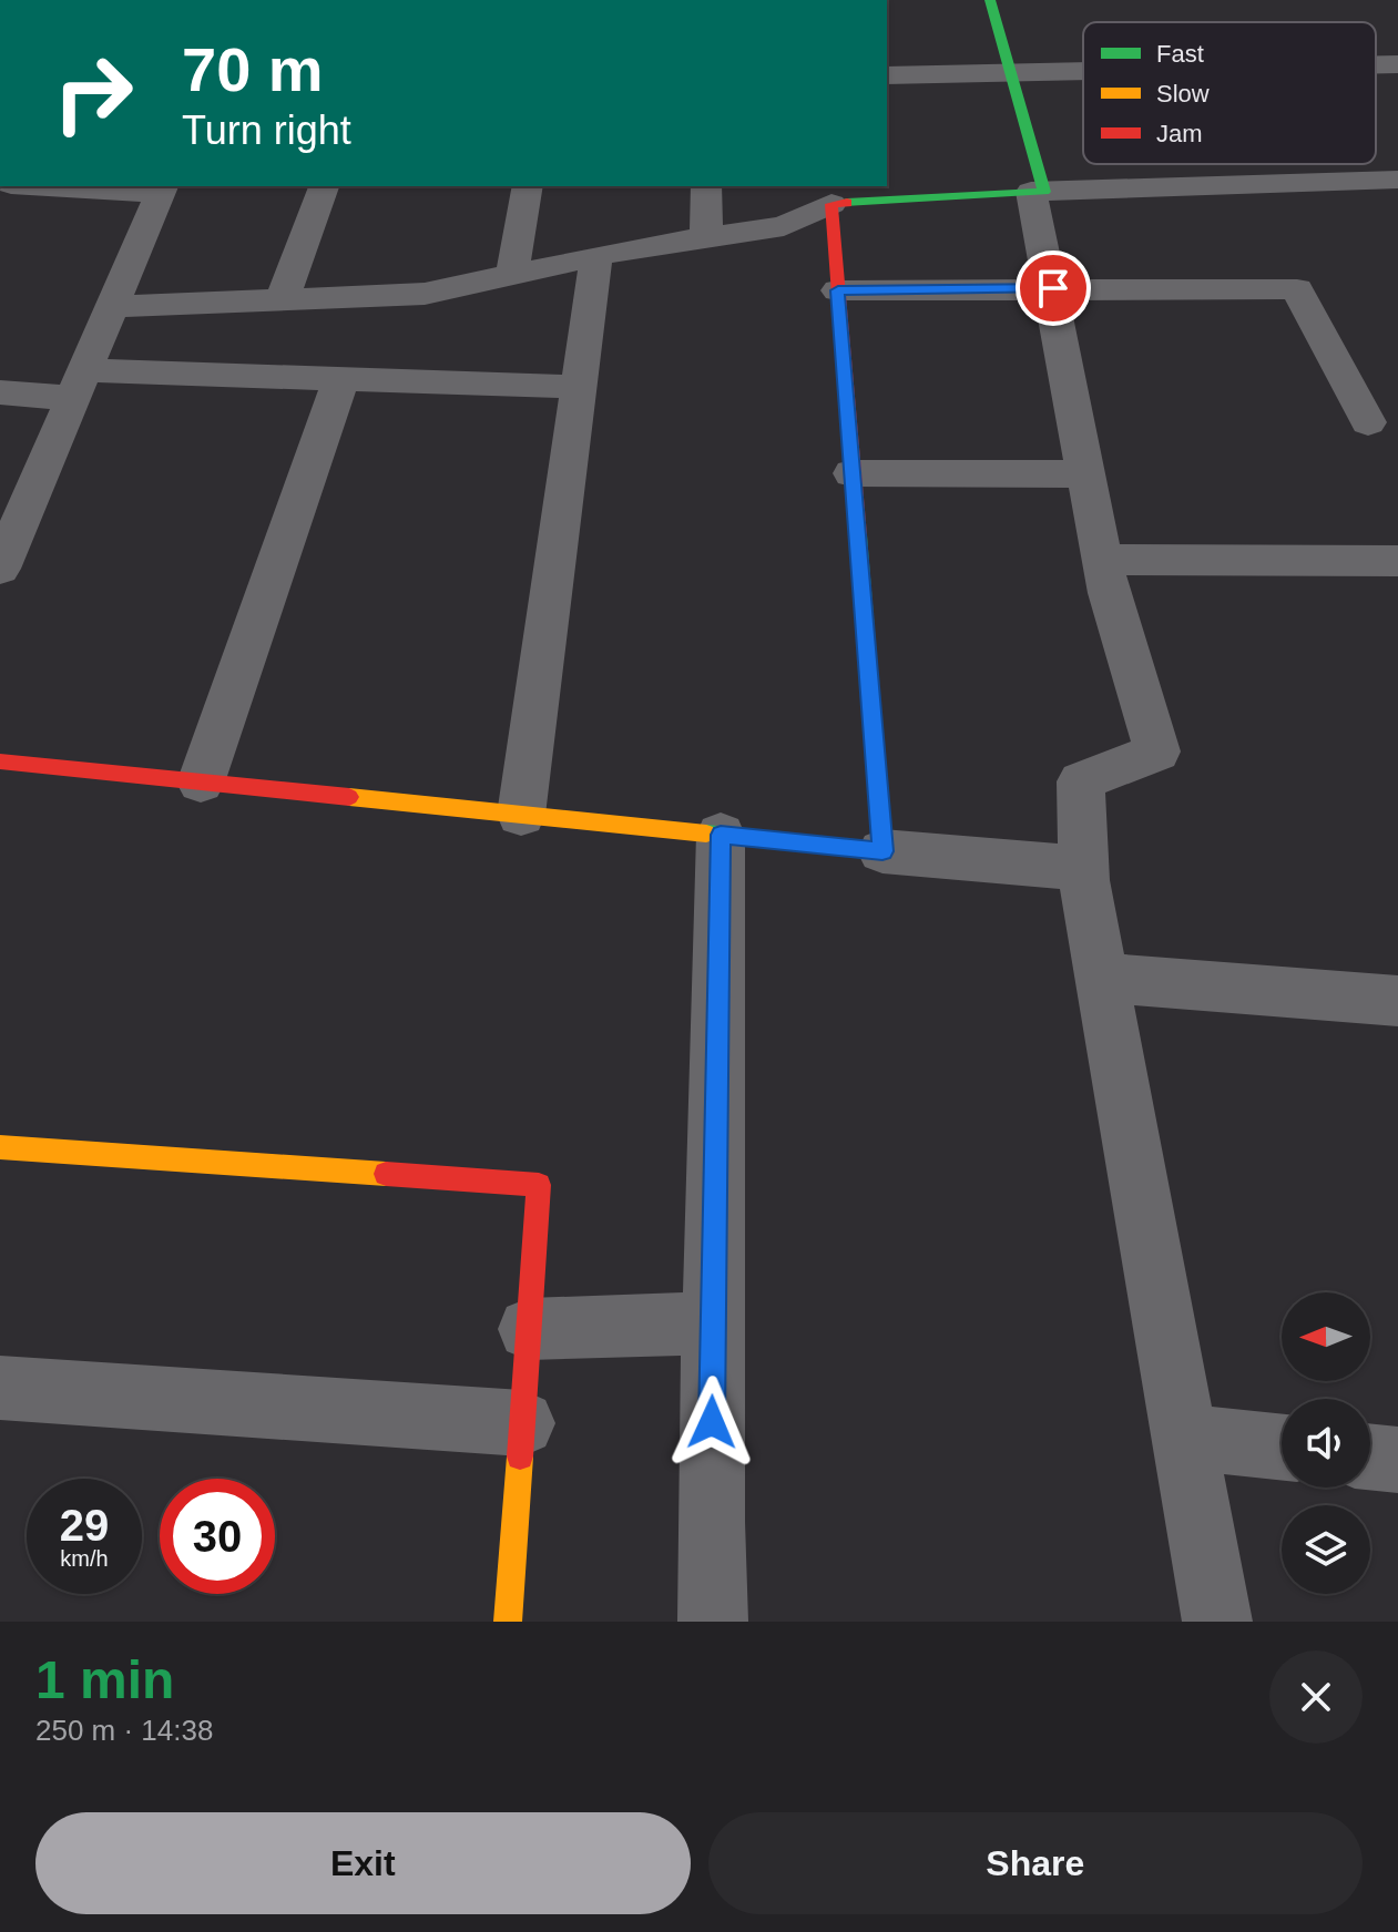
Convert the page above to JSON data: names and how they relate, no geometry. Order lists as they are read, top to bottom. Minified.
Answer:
{"legend":["Fast","Slow","Jam"],"north":"left","page":{"turn":["70 m","Turn right"],"speed":"29 km/h","limit":"30","heading":["1 min","250 m · 14:38"],"buttons":["Exit","Share"]}}
